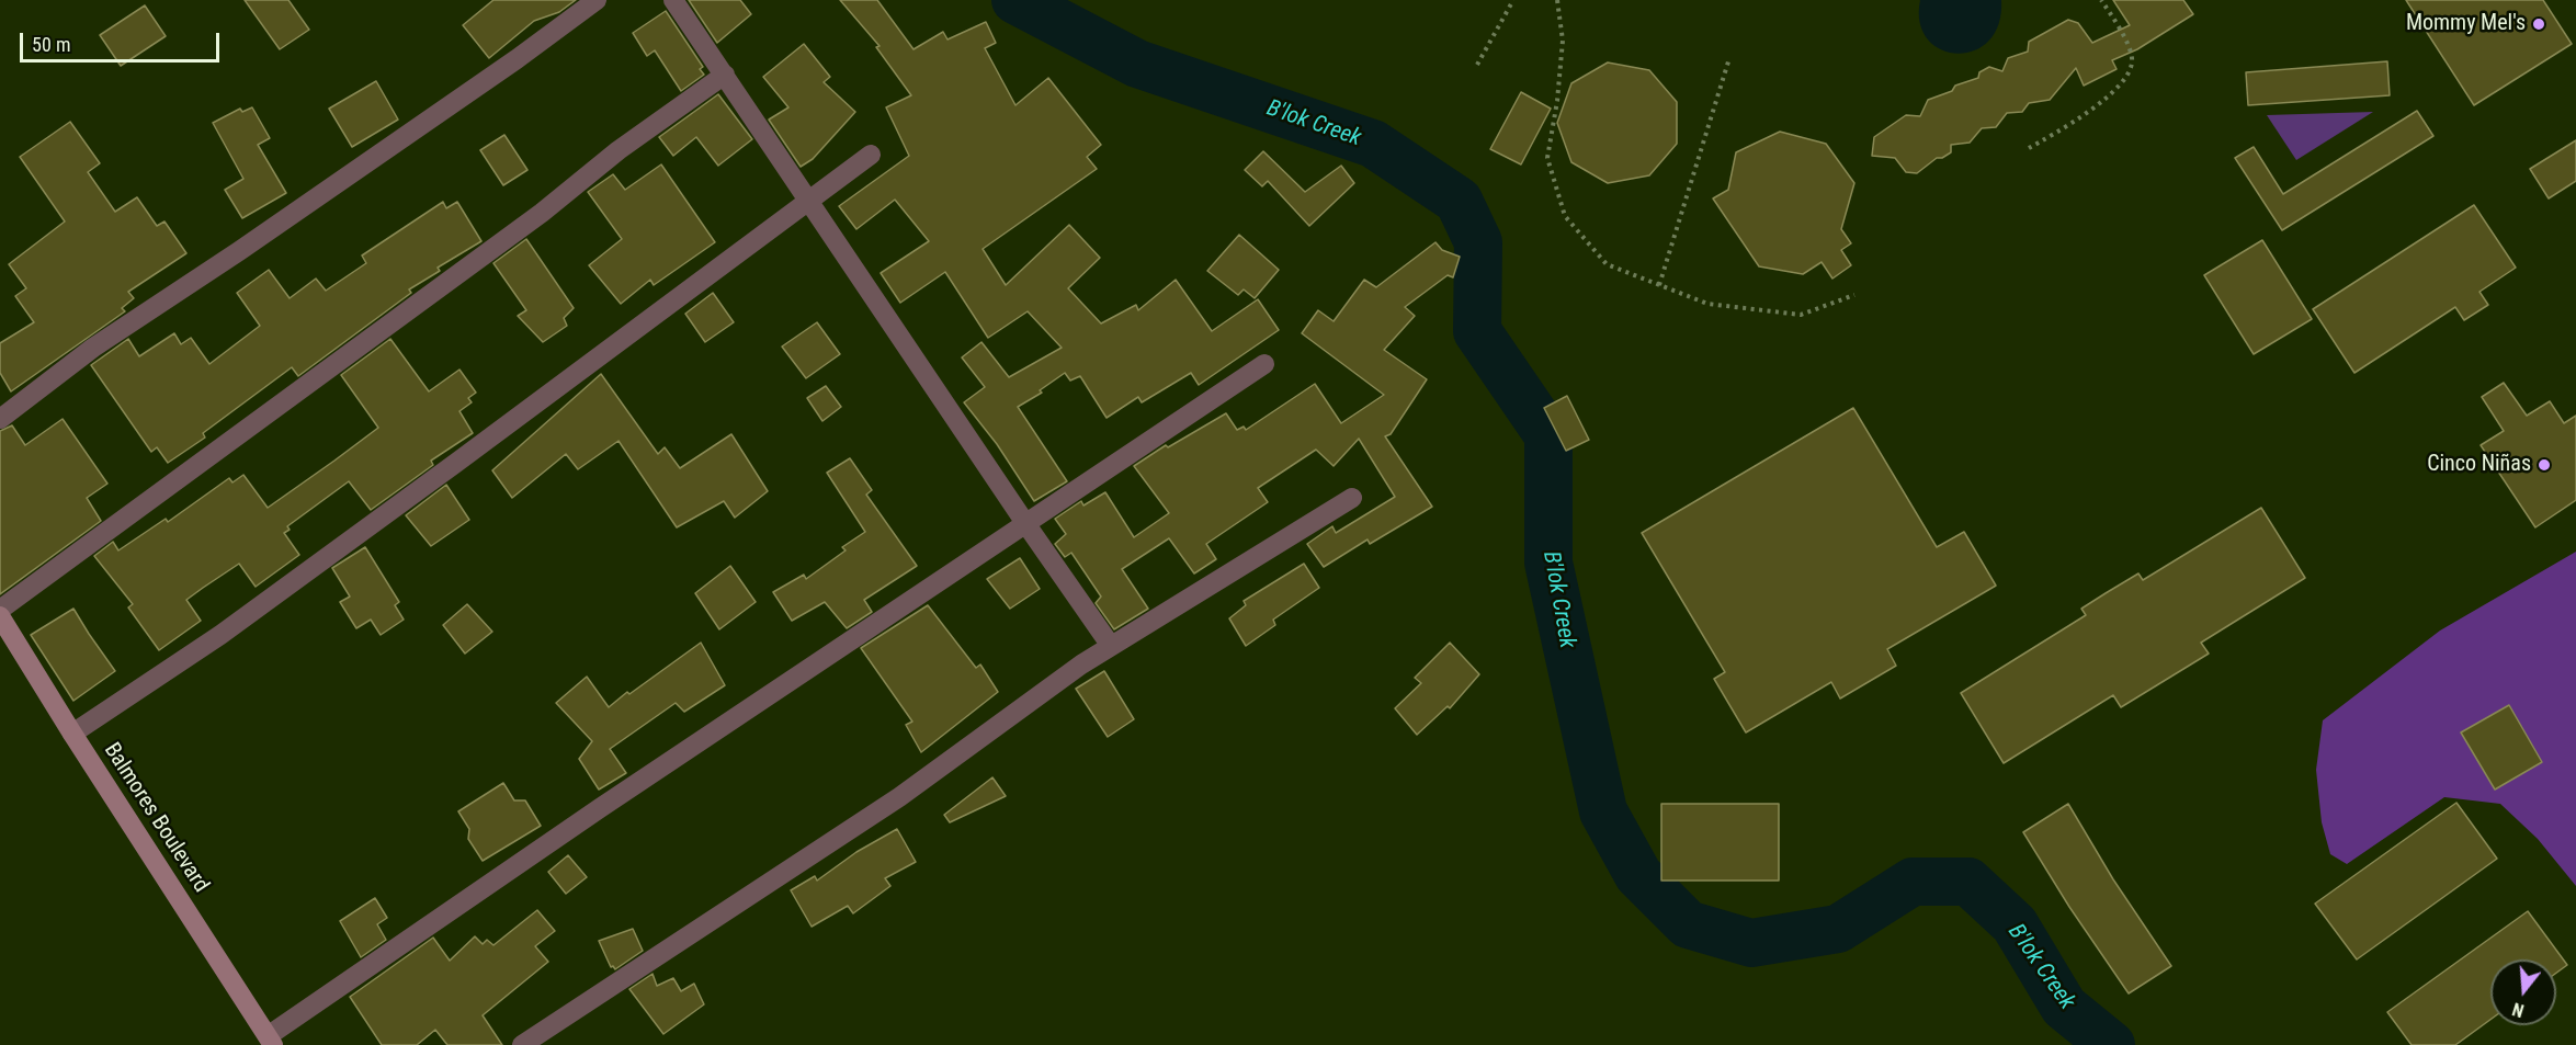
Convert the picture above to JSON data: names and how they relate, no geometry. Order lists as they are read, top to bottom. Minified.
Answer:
{"streets":{"street":["Balmores Boulevard"]},"water":["B'lok Creek"],"places":["Mommy Mel's","Cinco Niñas"],"scale_bar":"50 m","north":"bottom"}
